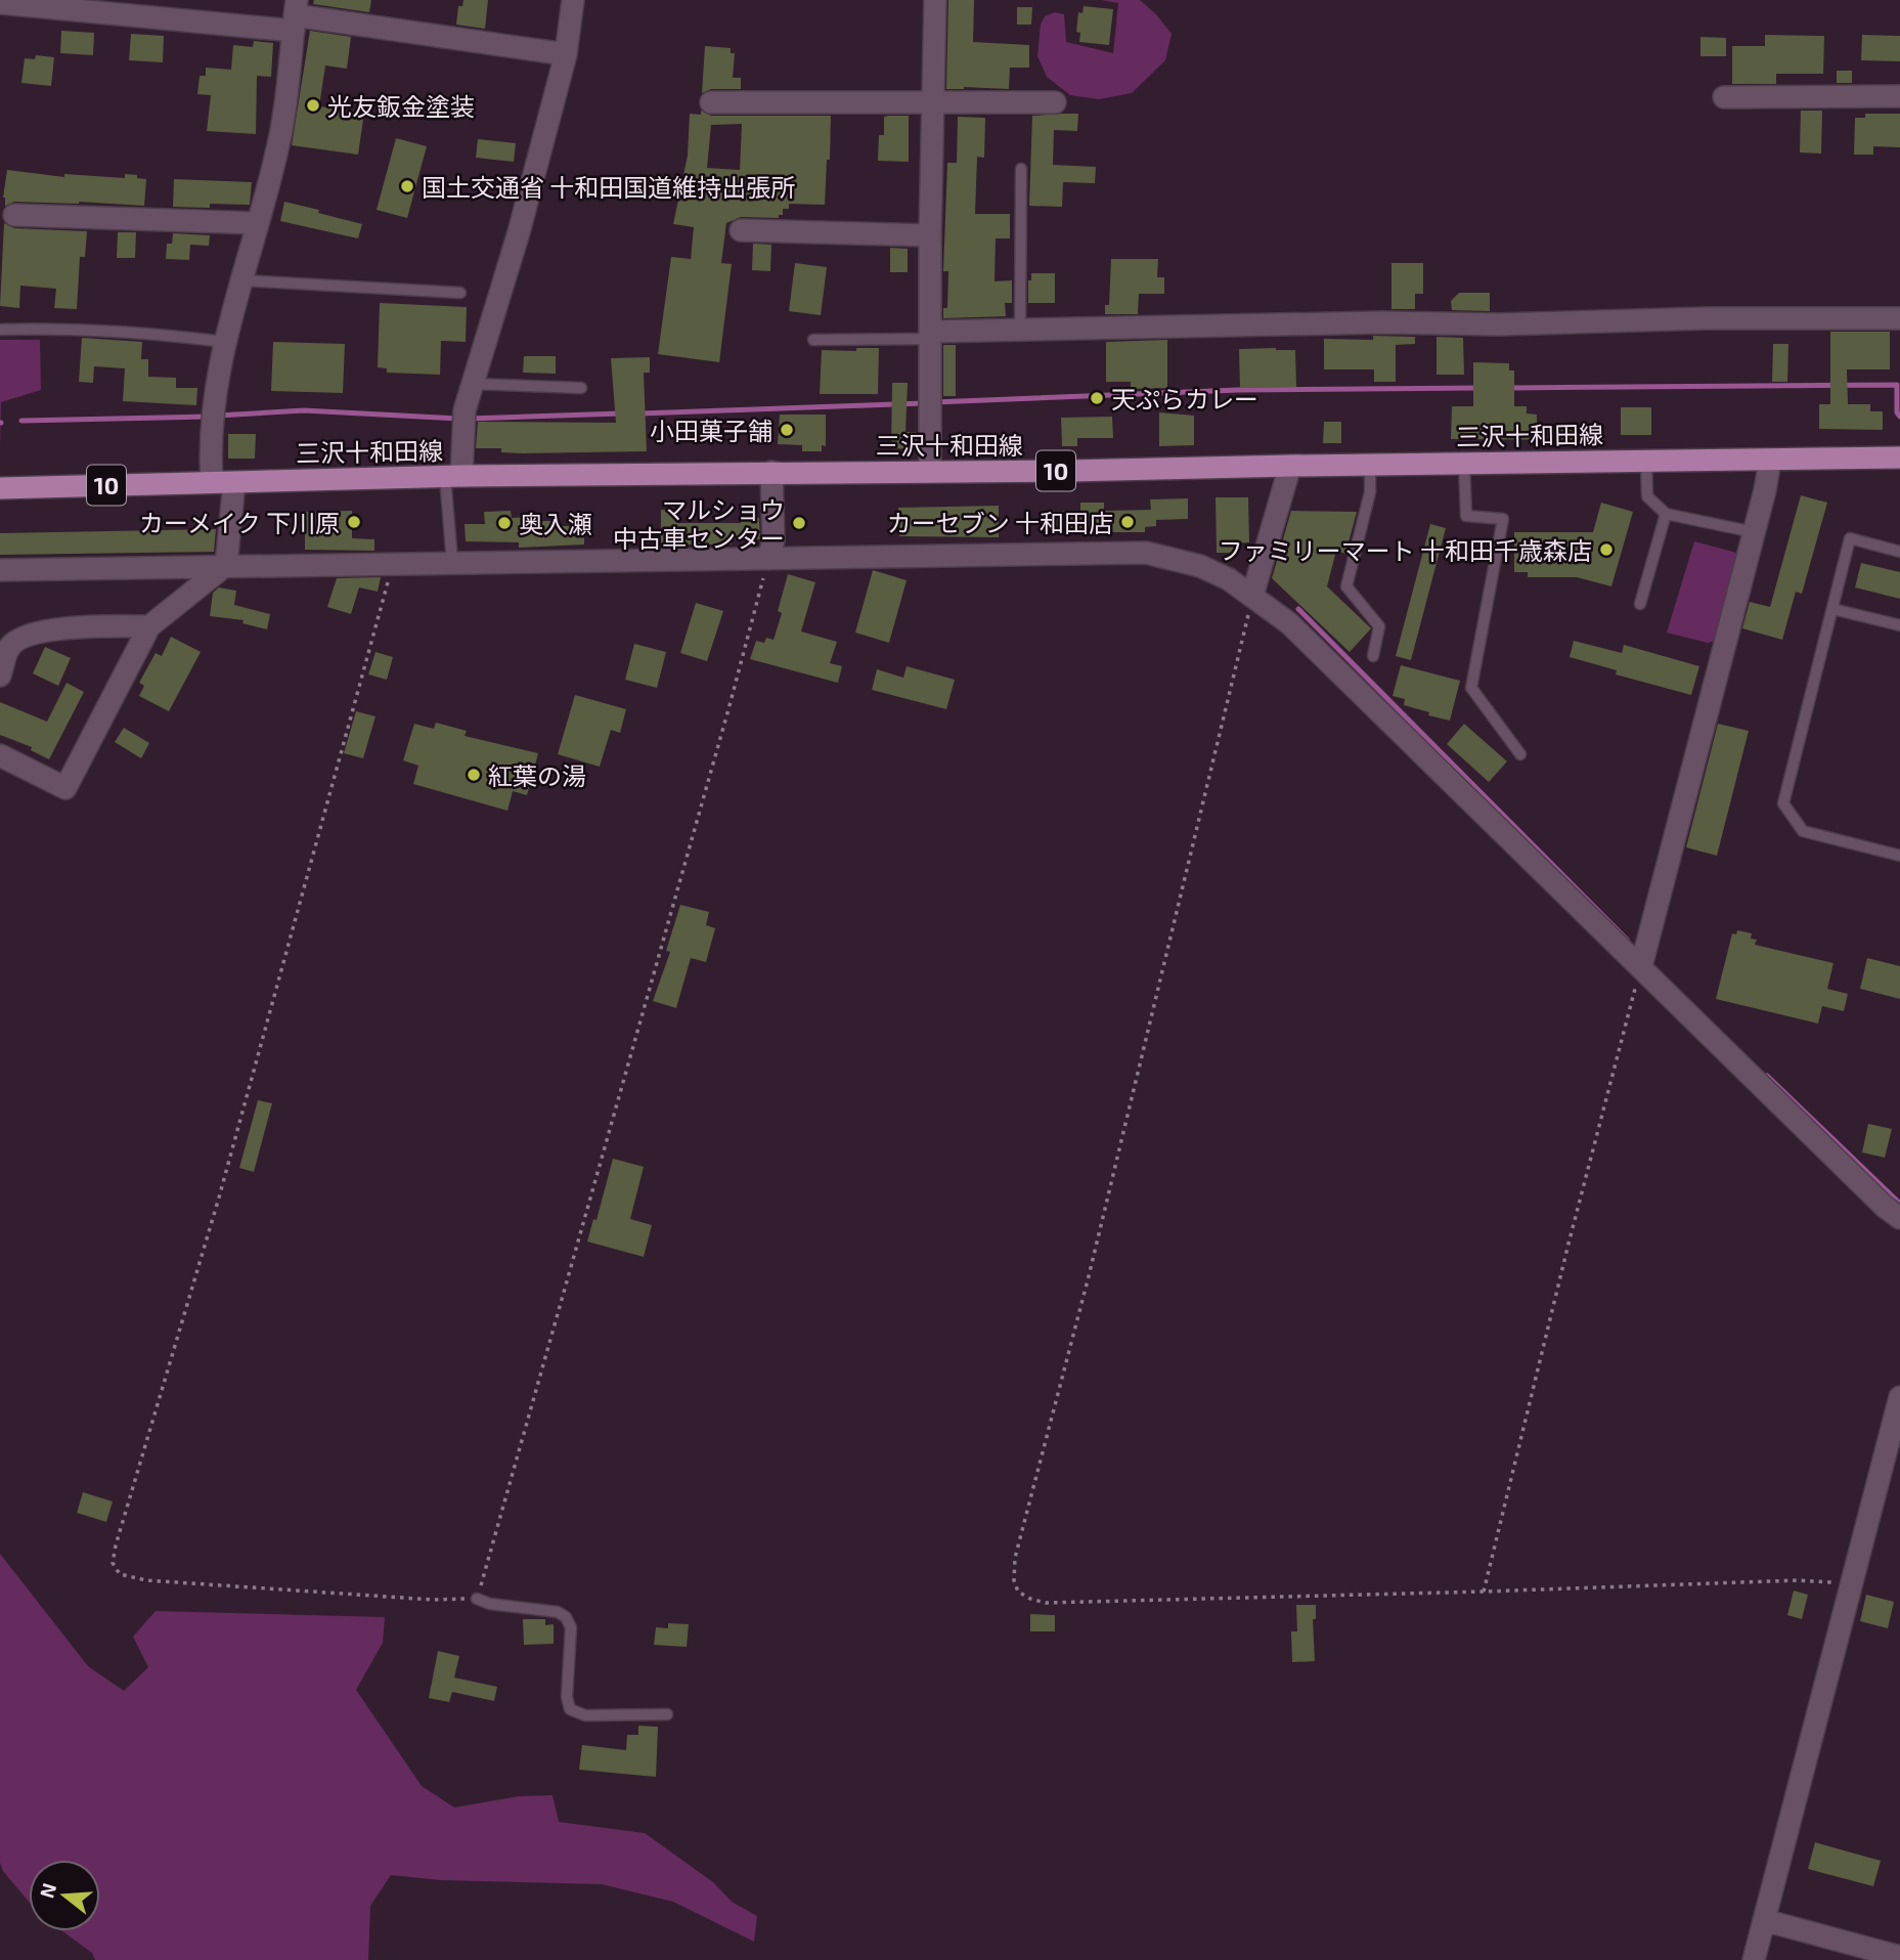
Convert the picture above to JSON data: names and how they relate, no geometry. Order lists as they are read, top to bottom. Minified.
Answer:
{"streets":{"main road":["三沢十和田線","10"]},"places":["光友鈑金塗装","国土交通省 十和田国道維持出張所","天ぷらカレー","小田菓子舗","カーメイク 下川原","カーセブン 十和田店","奥入瀬","マルショウ 中古車センター","ファミリーマート 十和田千歳森店","紅葉の湯"],"north":"left"}
